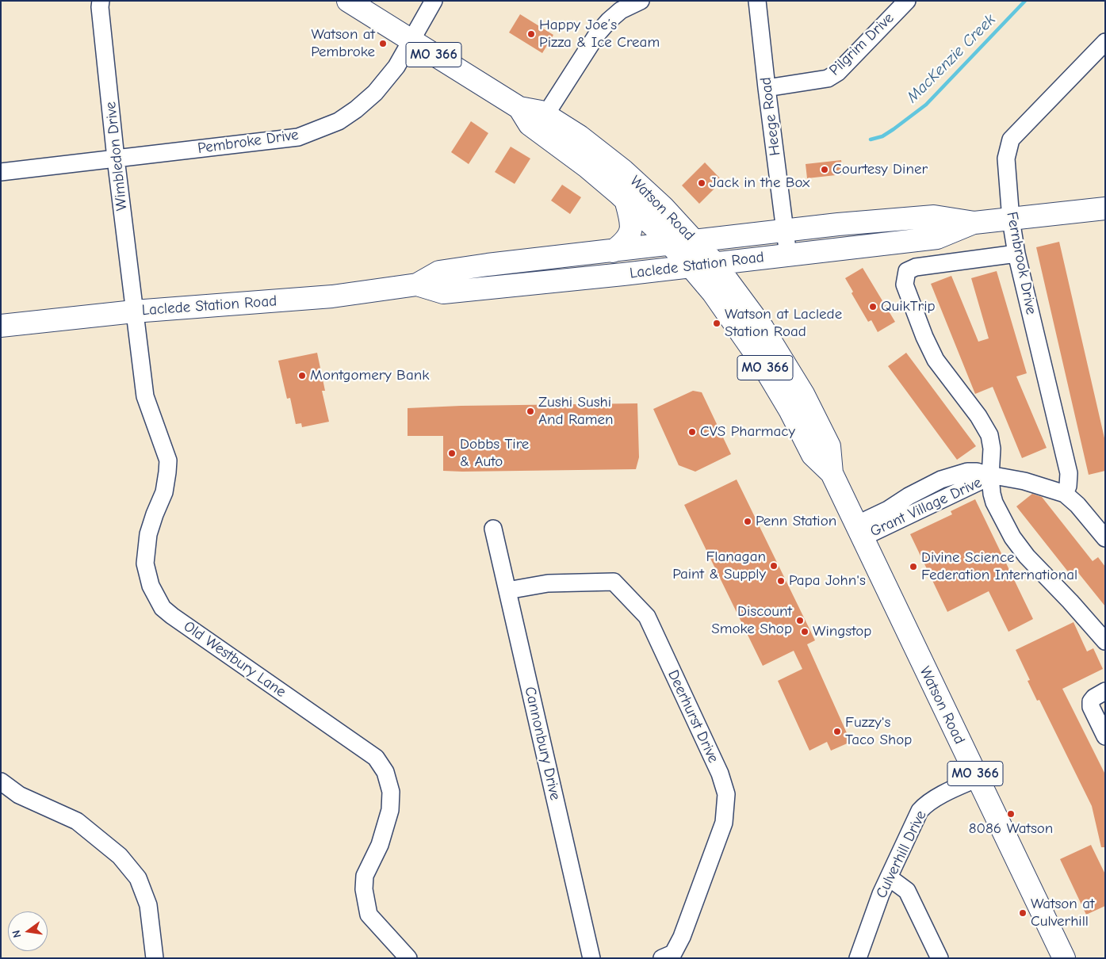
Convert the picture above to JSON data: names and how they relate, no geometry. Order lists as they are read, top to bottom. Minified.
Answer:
{"streets":{"main road":["MO 366","Watson Road","Laclede Station Road"],"street":["Pilgrim Drive","Heege Road","Pembroke Drive","Wimbledon Drive","Fernbrook Drive","Grant Village Drive","Old Westbury Lane","Deerhurst Drive","Cannonbury Drive","Culverhill Drive"]},"crossings":[["Pilgrim Drive","Heege Road"],["Heege Road","Laclede Station Road"],["Pembroke Drive","Wimbledon Drive"],["Pembroke Drive","Watson Road"],["Wimbledon Drive","Laclede Station Road"],["Wimbledon Drive","Old Westbury Lane"],["Watson Road","Laclede Station Road"],["Watson Road","Grant Village Drive"],["Watson Road","Culverhill Drive"],["Fernbrook Drive","Laclede Station Road"],["Fernbrook Drive","Grant Village Drive"],["Laclede Station Road","Old Westbury Lane"],["Deerhurst Drive","Cannonbury Drive"]],"water":["MacKenzie Creek"],"places":["Happy Joe’s Pizza & Ice Cream","Watson at Pembroke","Courtesy Diner","Jack in the Box","QuikTrip","Watson at Laclede Station Road","Montgomery Bank","Zushi Sushi And Ramen","CVS Pharmacy","Dobbs Tire & Auto","Penn Station","Flanagan Paint & Supply","Divine Science Federation International","Papa John's","Discount Smoke Shop","Wingstop","Fuzzy's Taco Shop","8086 Watson","Watson at Culverhill"],"north":"left"}
